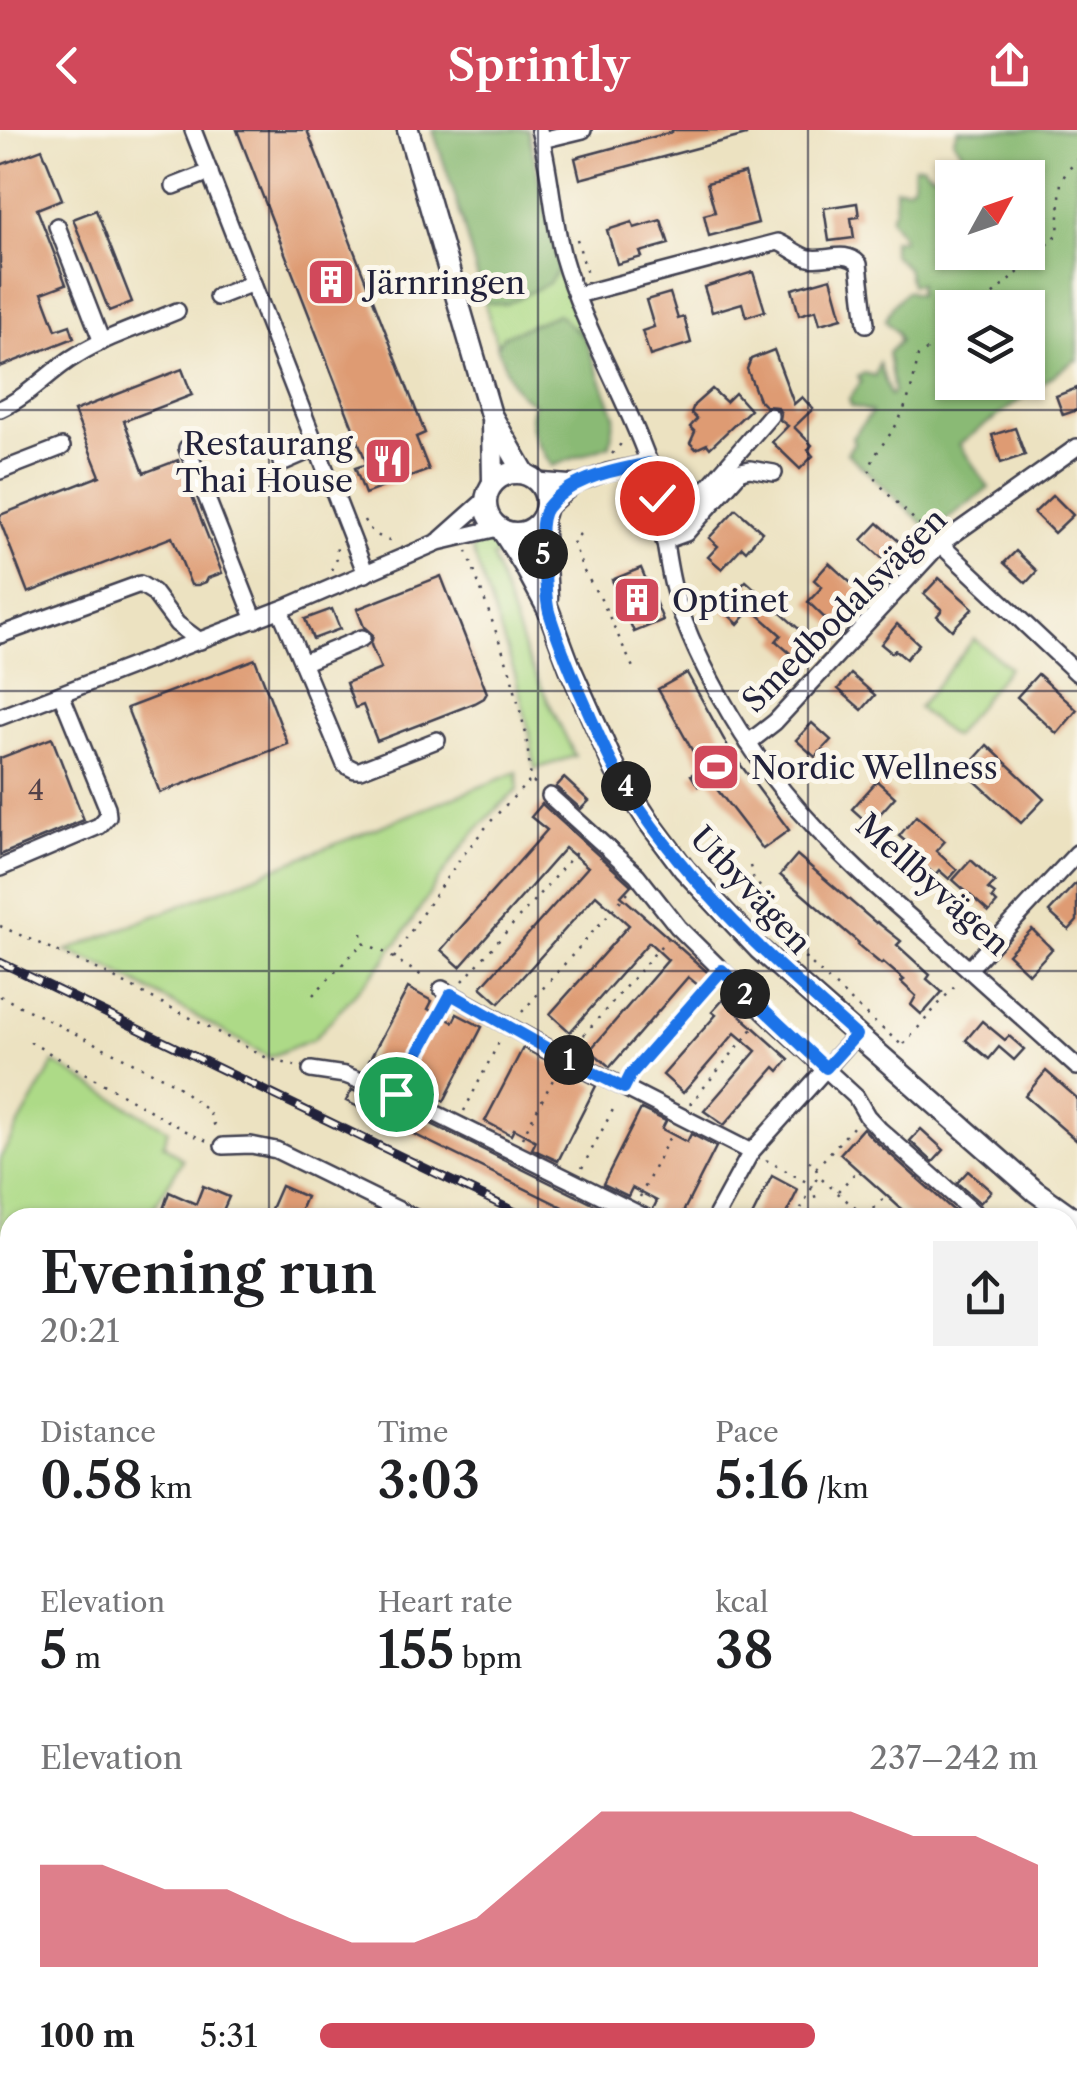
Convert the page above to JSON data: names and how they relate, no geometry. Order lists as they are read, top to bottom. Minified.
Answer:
{"streets":{"main road":["Utbyvägen"],"street":["Smedbodalsvägen","Mellbyvägen"]},"crossings":[["Smedbodalsvägen","Mellbyvägen"]],"places":{"building":["Järnringen","Optinet"],"restaurant":["Restaurang Thai House"],"sports":["Nordic Wellness"]},"house_numbers":["4"],"north":"top right","page":{"header":"Sprintly","pins":["5","4","2","1"],"heading":["Evening run","20:21"],"stats":[["Distance","0.58 km"],["Time","3:03"],["Pace","5:16 /km"],["Elevation","5 m"],["Heart rate","155 bpm"],["kcal","38"]],"chart":["Elevation","237–242 m"],"list":[{"name":"100 m","note":"5:31"}]}}
